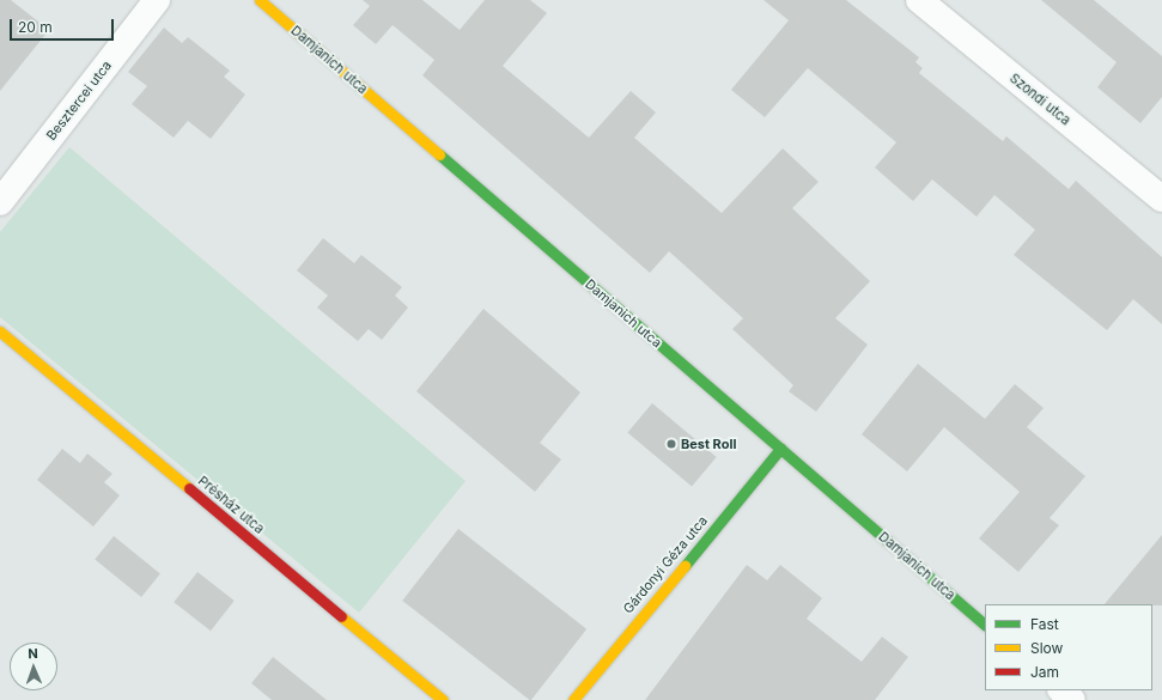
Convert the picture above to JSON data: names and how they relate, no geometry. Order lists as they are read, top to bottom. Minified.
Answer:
{"streets":{"street":["Damjanich utca","Szondi utca","Besztercei utca","Présház utca","Gárdonyi Géza utca"]},"crossings":[["Damjanich utca","Gárdonyi Géza utca"]],"places":["Best Roll"],"legend":["Fast","Slow","Jam"],"scale_bar":"20 m","north":"top"}
